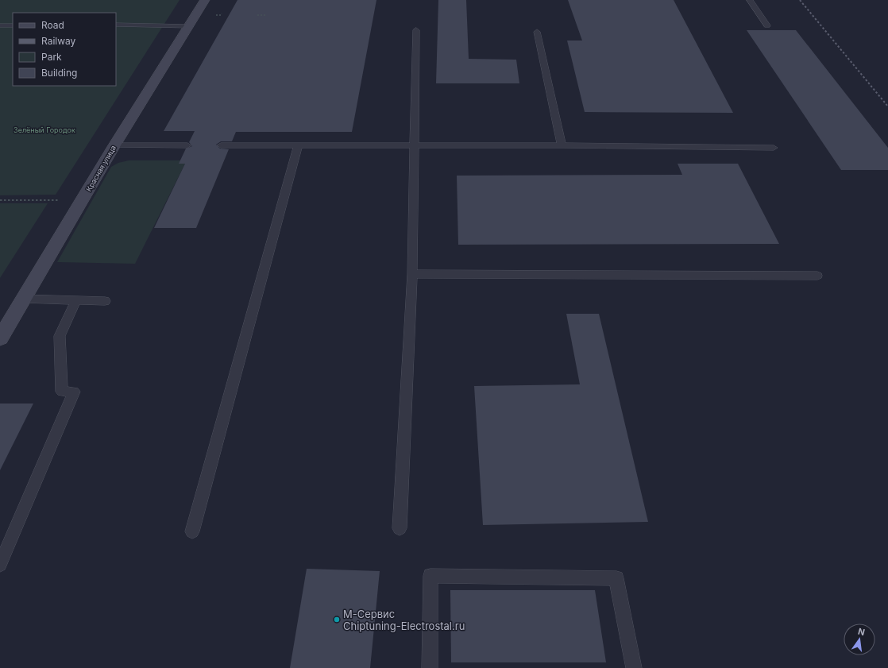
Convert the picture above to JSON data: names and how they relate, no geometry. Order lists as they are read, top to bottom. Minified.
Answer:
{"streets":{"main road":["Красная улица"]},"parks":["Зелёный Городок"],"places":["M-Сервис Chiptuning-Electrostal.ru"],"legend":["Road","Railway","Park","Building"],"north":"top"}
